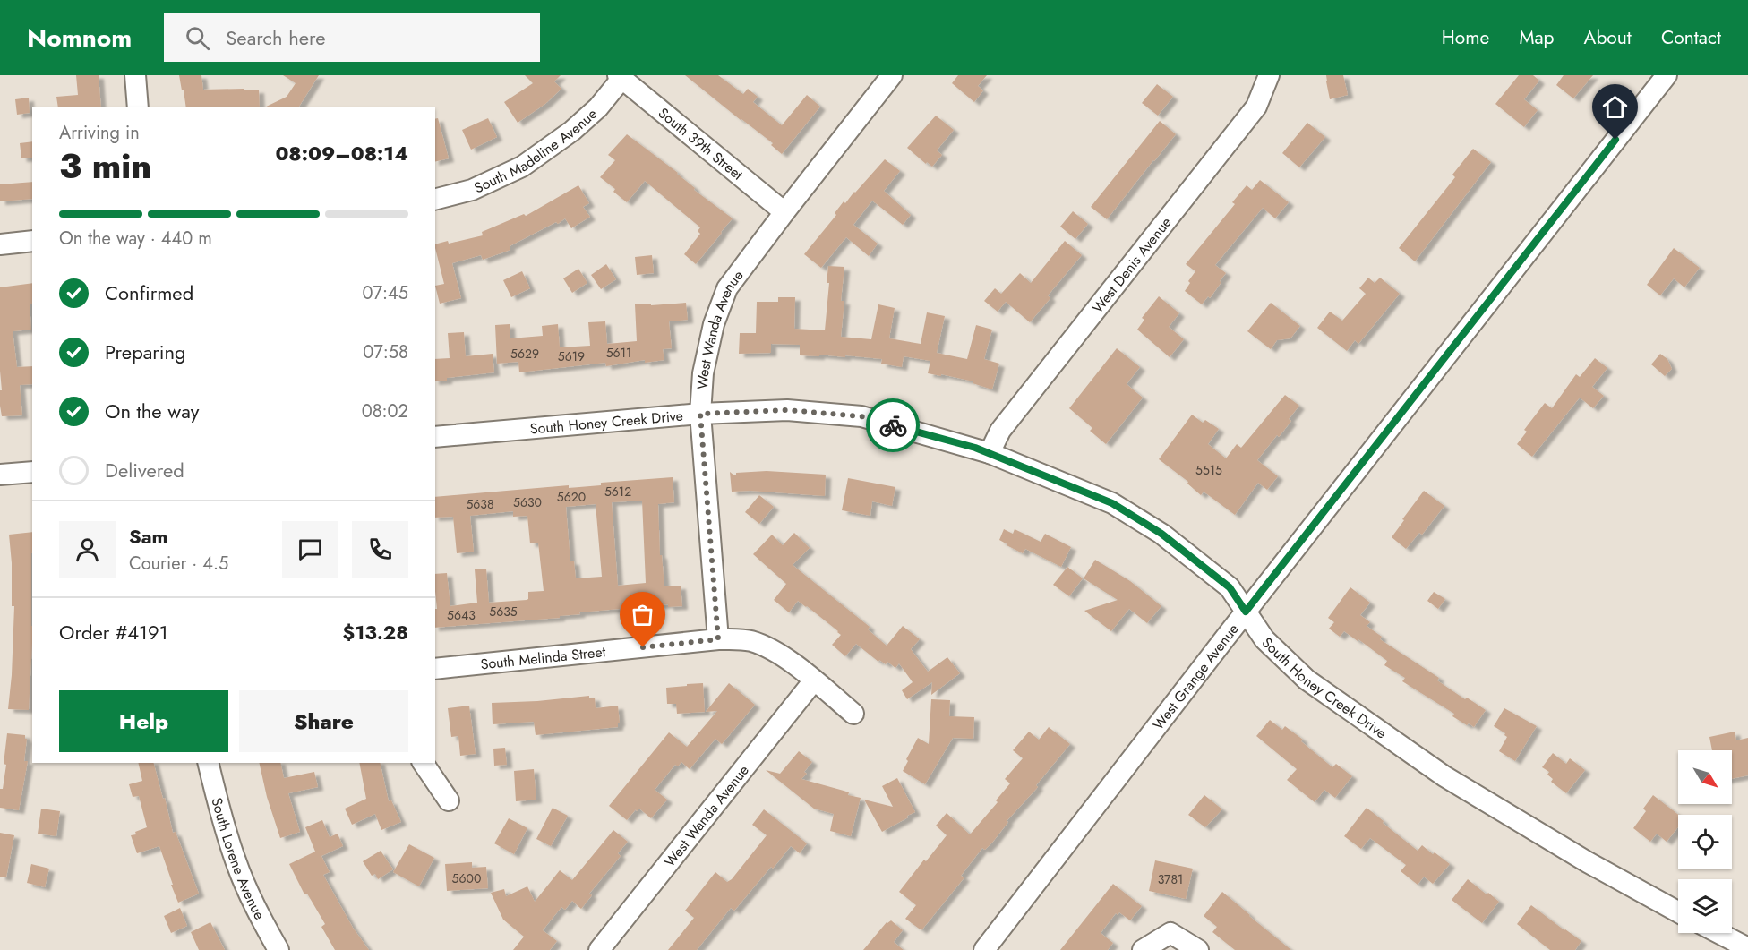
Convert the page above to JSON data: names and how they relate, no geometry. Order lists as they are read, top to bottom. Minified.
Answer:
{"streets":{"street":["South 39th Street","South Madeline Avenue","West Denis Avenue","West Wanda Avenue","South Honey Creek Drive","South Melinda Street","West Grange Avenue","South Lorene Avenue"]},"crossings":[["South 39th Street","South Madeline Avenue"],["South 39th Street","West Wanda Avenue"],["West Denis Avenue","South Honey Creek Drive"],["West Wanda Avenue","South Honey Creek Drive"],["West Wanda Avenue","South Melinda Street"],["South Honey Creek Drive","West Grange Avenue"]],"house_numbers":["5611","5629","5619","5515","5612","5620","5630","5638","5635","5643","5600","3781"],"north":"bottom right","page":{"header":"Nomnom","search":"Search here","nav":["Home","Map","About","Contact"],"heading":["3 min","Arriving in","08:09–08:14"],"panel":["Sam","Courier · 4.5","Order #4191","$13.28"],"bar":"On the way · 440 m","list":[["Confirmed","07:45"],["Preparing","07:58"],["On the way","08:02"],"Delivered"],"buttons":["Help","Share"]}}
